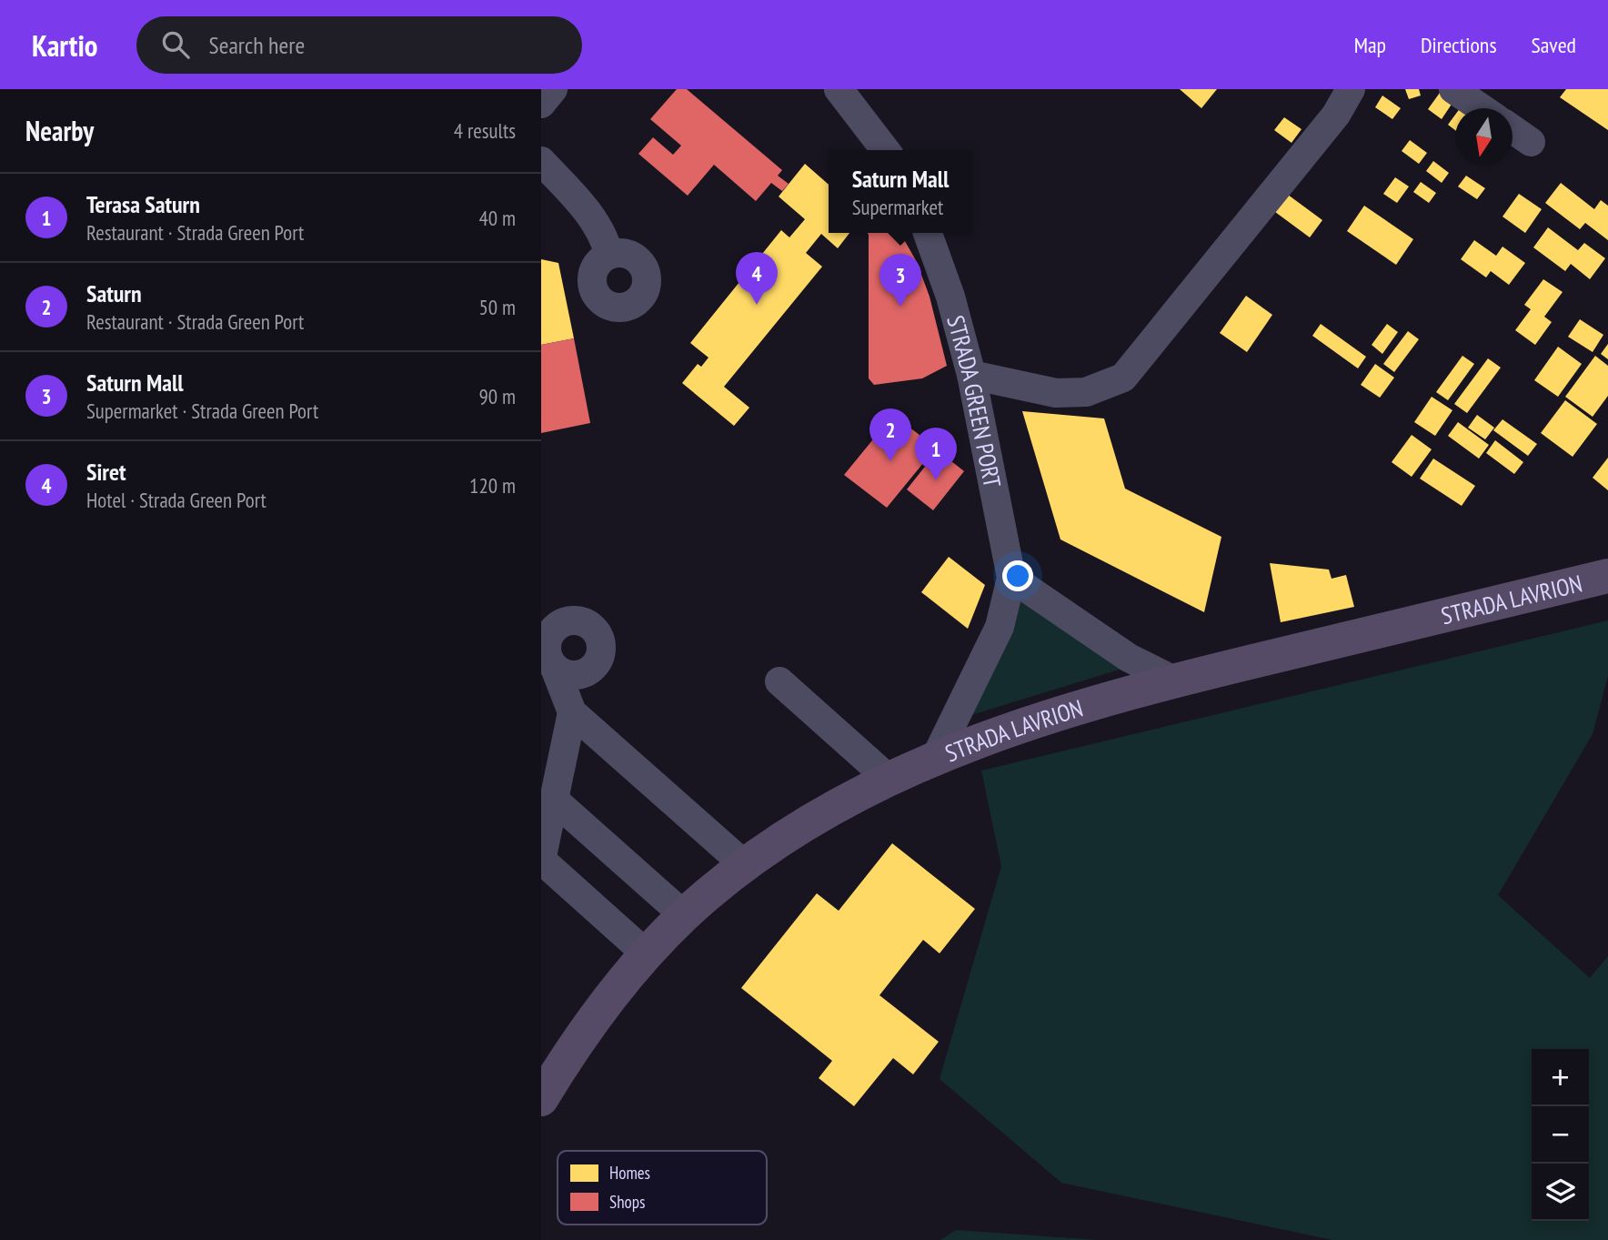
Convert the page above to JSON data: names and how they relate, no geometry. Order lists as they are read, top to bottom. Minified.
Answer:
{"streets":{"main road":["STRADA LAVRION"],"street":["STRADA GREEN PORT"]},"crossings":[["STRADA GREEN PORT","STRADA LAVRION"]],"legend":["Homes","Shops"],"north":"bottom","page":{"header":"Kartio","search":"Search here","nav":["Map","Directions","Saved"],"heading":["Nearby","4 results"],"popup":["Saturn Mall","Supermarket"],"list":[{"mark":"1","name":"Terasa Saturn","note":"Restaurant · Strada Green Port","value":"40 m"},{"mark":"2","name":"Saturn","note":"Restaurant · Strada Green Port","value":"50 m"},{"mark":"3","name":"Saturn Mall","note":"Supermarket · Strada Green Port","value":"90 m"},{"mark":"4","name":"Siret","note":"Hotel · Strada Green Port","value":"120 m"}],"pins":["4","3","2","1"],"map_buttons":["+","−"]}}
